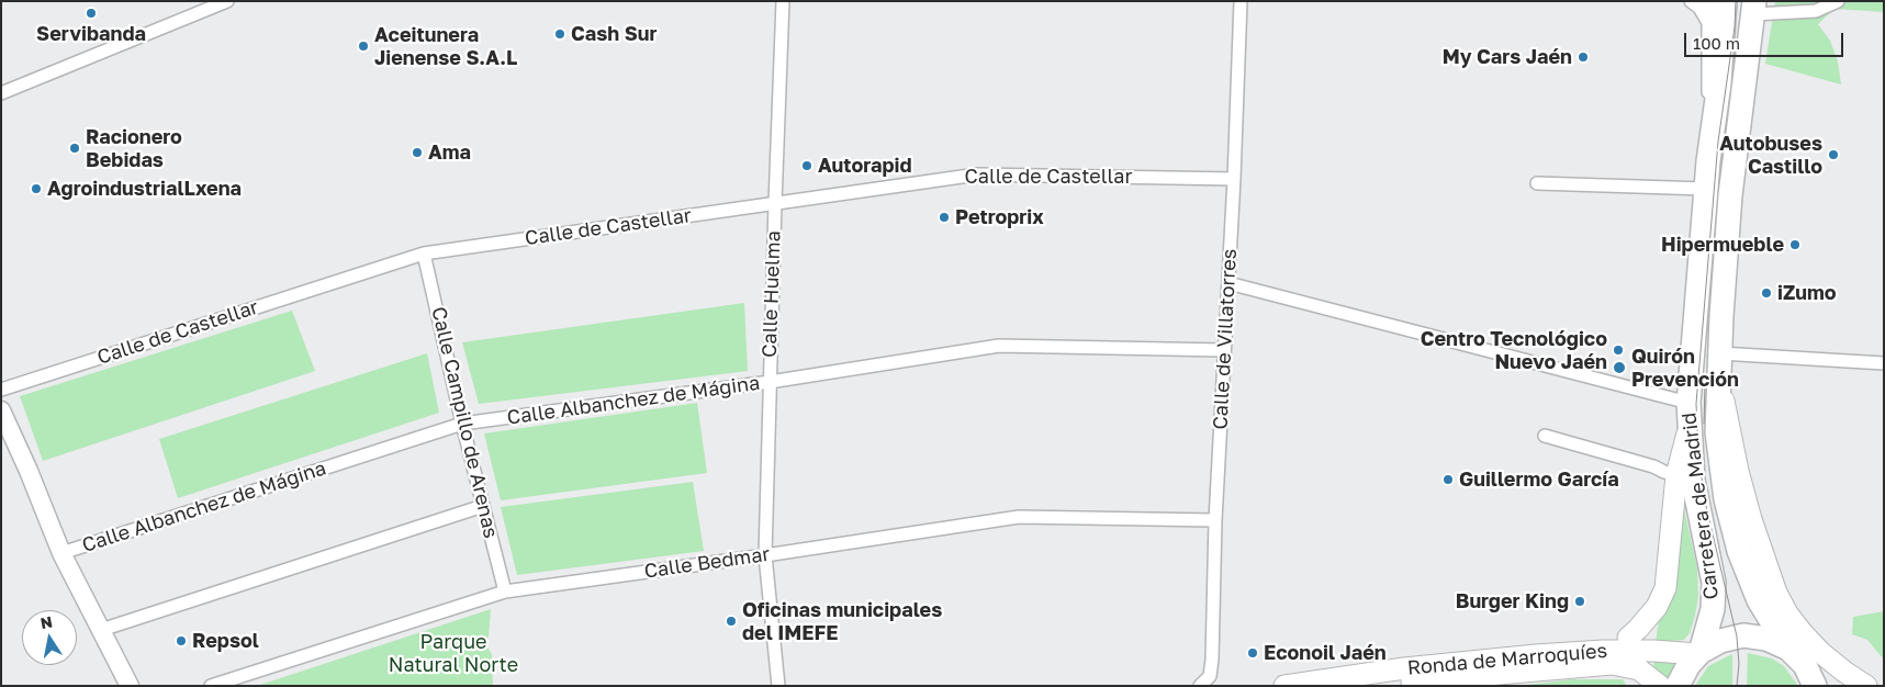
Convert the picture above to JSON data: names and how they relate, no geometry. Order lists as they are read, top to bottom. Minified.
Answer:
{"streets":{"highway":["Carretera de Madrid"],"main road":["Ronda de Marroquíes"],"street":["Calle de Castellar","Calle Huelma","Calle de Villatorres","Calle Albanchez de Mágina","Calle Campillo de Arenas","Calle Bedmar"]},"crossings":[["Calle de Castellar","Calle Huelma"],["Calle de Castellar","Calle de Villatorres"],["Calle de Castellar","Calle Campillo de Arenas"],["Calle Huelma","Calle Albanchez de Mágina"],["Calle Huelma","Calle Bedmar"],["Calle de Villatorres","Calle Albanchez de Mágina"],["Calle de Villatorres","Calle Bedmar"],["Calle Albanchez de Mágina","Calle Campillo de Arenas"],["Calle Campillo de Arenas","Calle Bedmar"],["Carretera de Madrid","Ronda de Marroquíes"]],"parks":["Parque Natural Norte"],"places":["Servibanda","Cash Sur","Aceitunera Jienense S.A.L","My Cars Jaén","Racionero Bebidas","Ama","Autobuses Castillo","Autorapid","AgroindustrialLxena","Petroprix","Hipermueble","iZumo","Centro Tecnológico Nuevo Jaén","Quirón Prevención","Guillermo García","Burger King","Oficinas municipales del IMEFE","Repsol","Econoil Jaén"],"scale_bar":"100 m","north":"top"}
